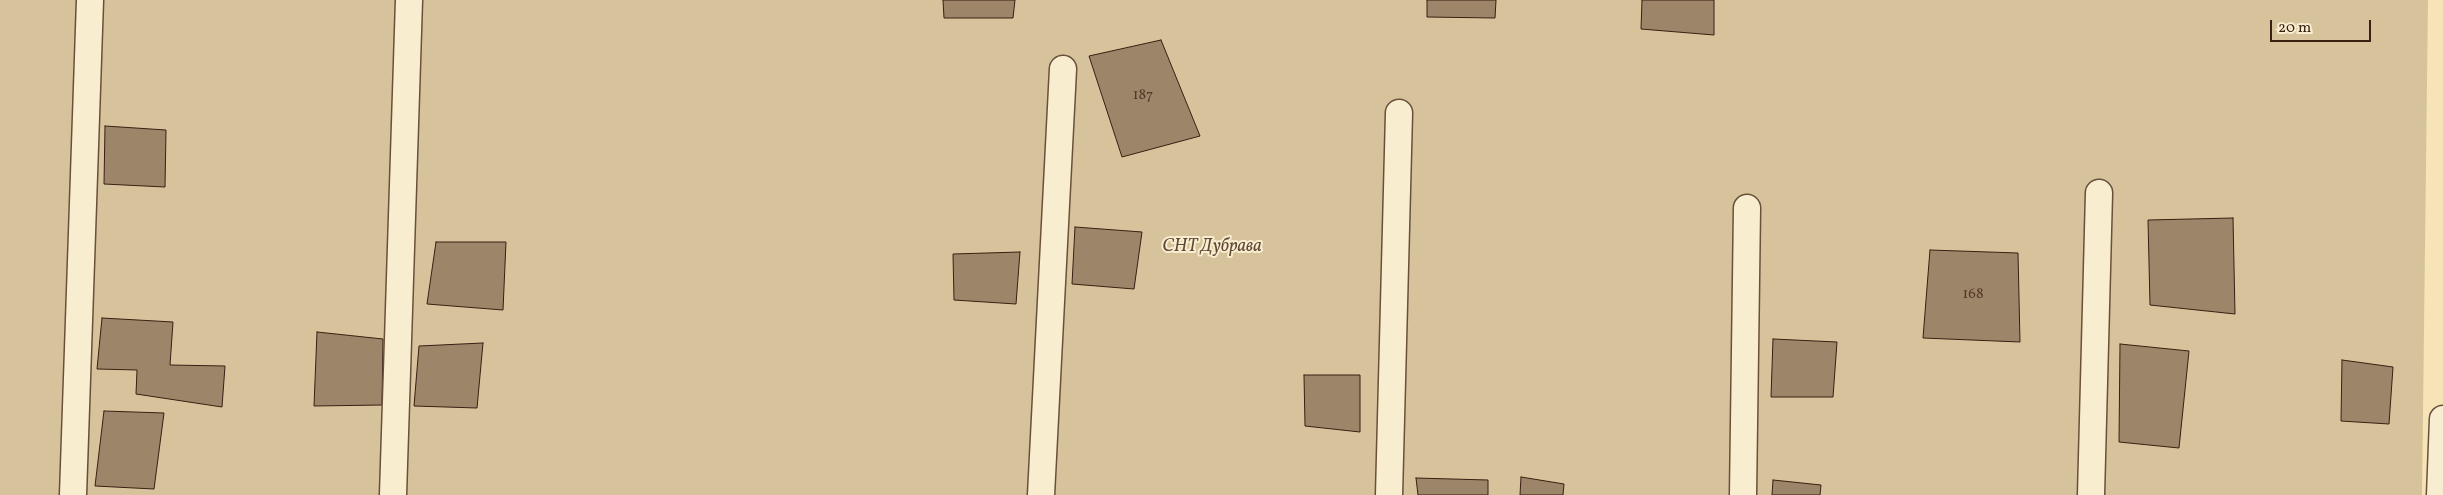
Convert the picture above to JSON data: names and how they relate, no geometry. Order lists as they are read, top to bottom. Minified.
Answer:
{"parks":["СНТ Дубрава"],"house_numbers":["187","168"],"scale_bar":"20 m"}
